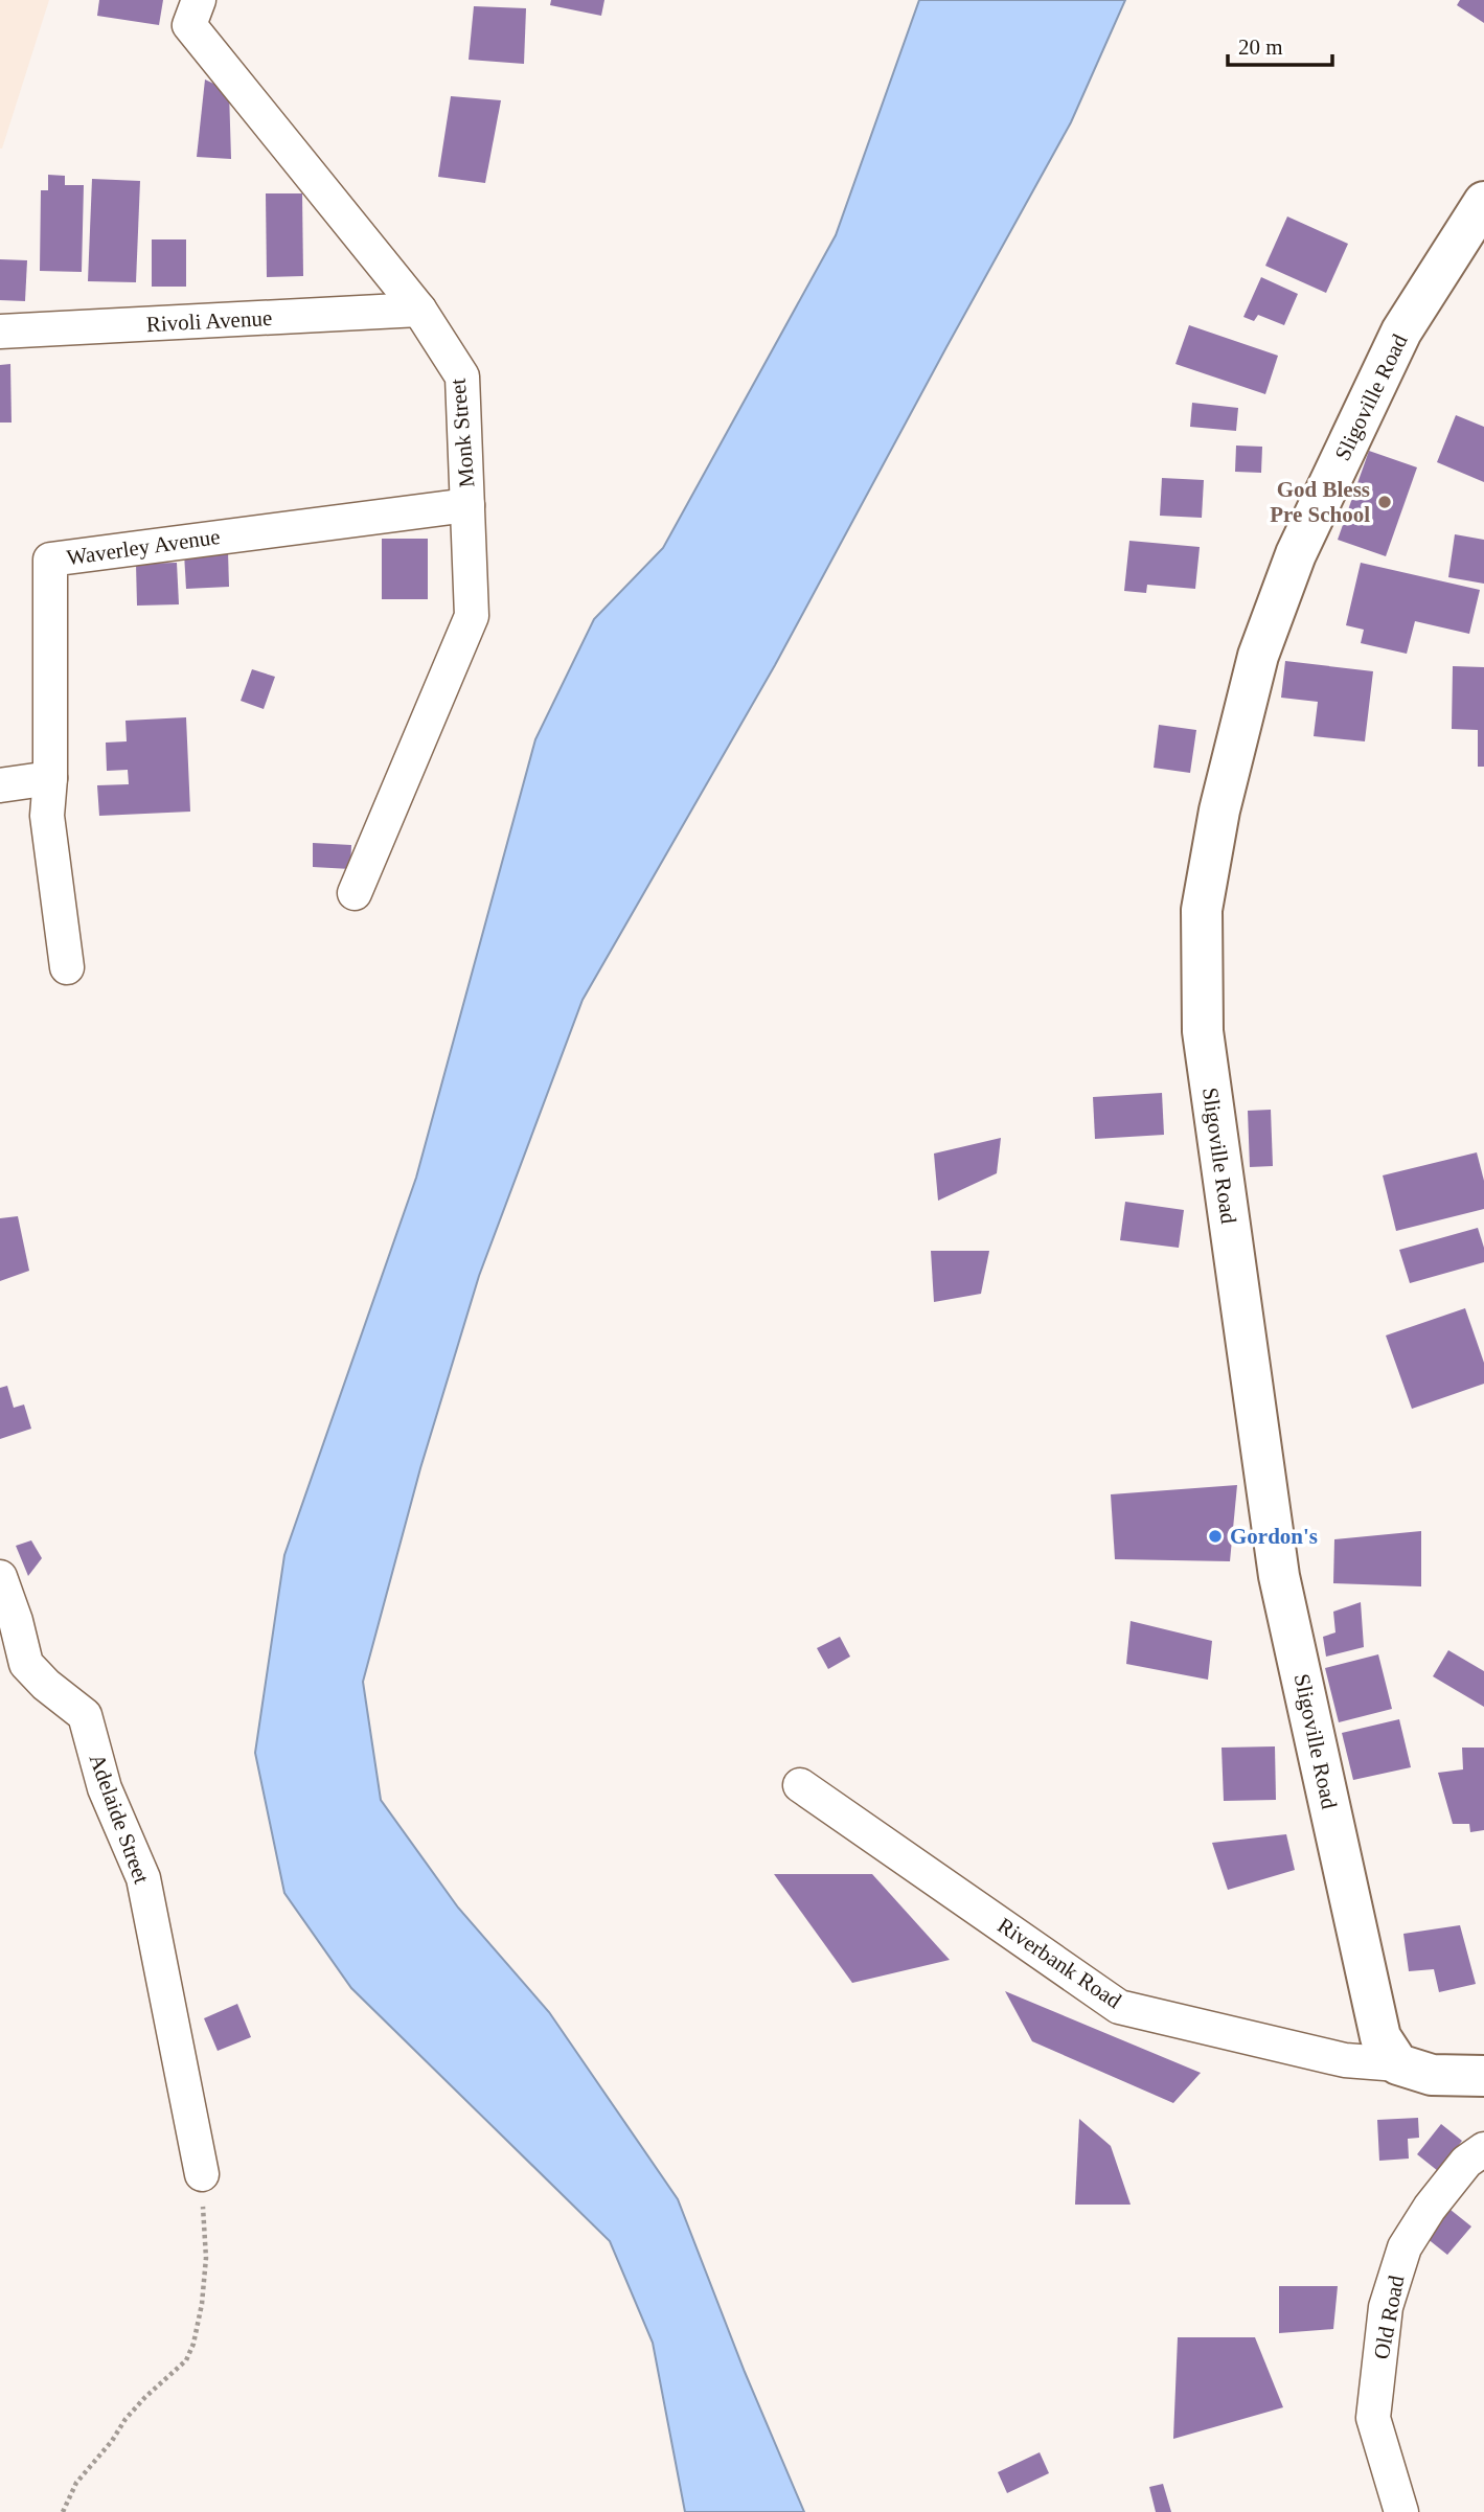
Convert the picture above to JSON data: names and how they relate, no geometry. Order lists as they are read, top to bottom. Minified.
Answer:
{"streets":{"street":["Rivoli Avenue","Sligoville Road","Monk Street","Waverley Avenue","Adelaide Street","Riverbank Road","Old Road"]},"crossings":[["Rivoli Avenue","Monk Street"],["Sligoville Road","Riverbank Road"],["Monk Street","Waverley Avenue"]],"places":["God Bless Pre School","Gordon's"],"scale_bar":"20 m"}
